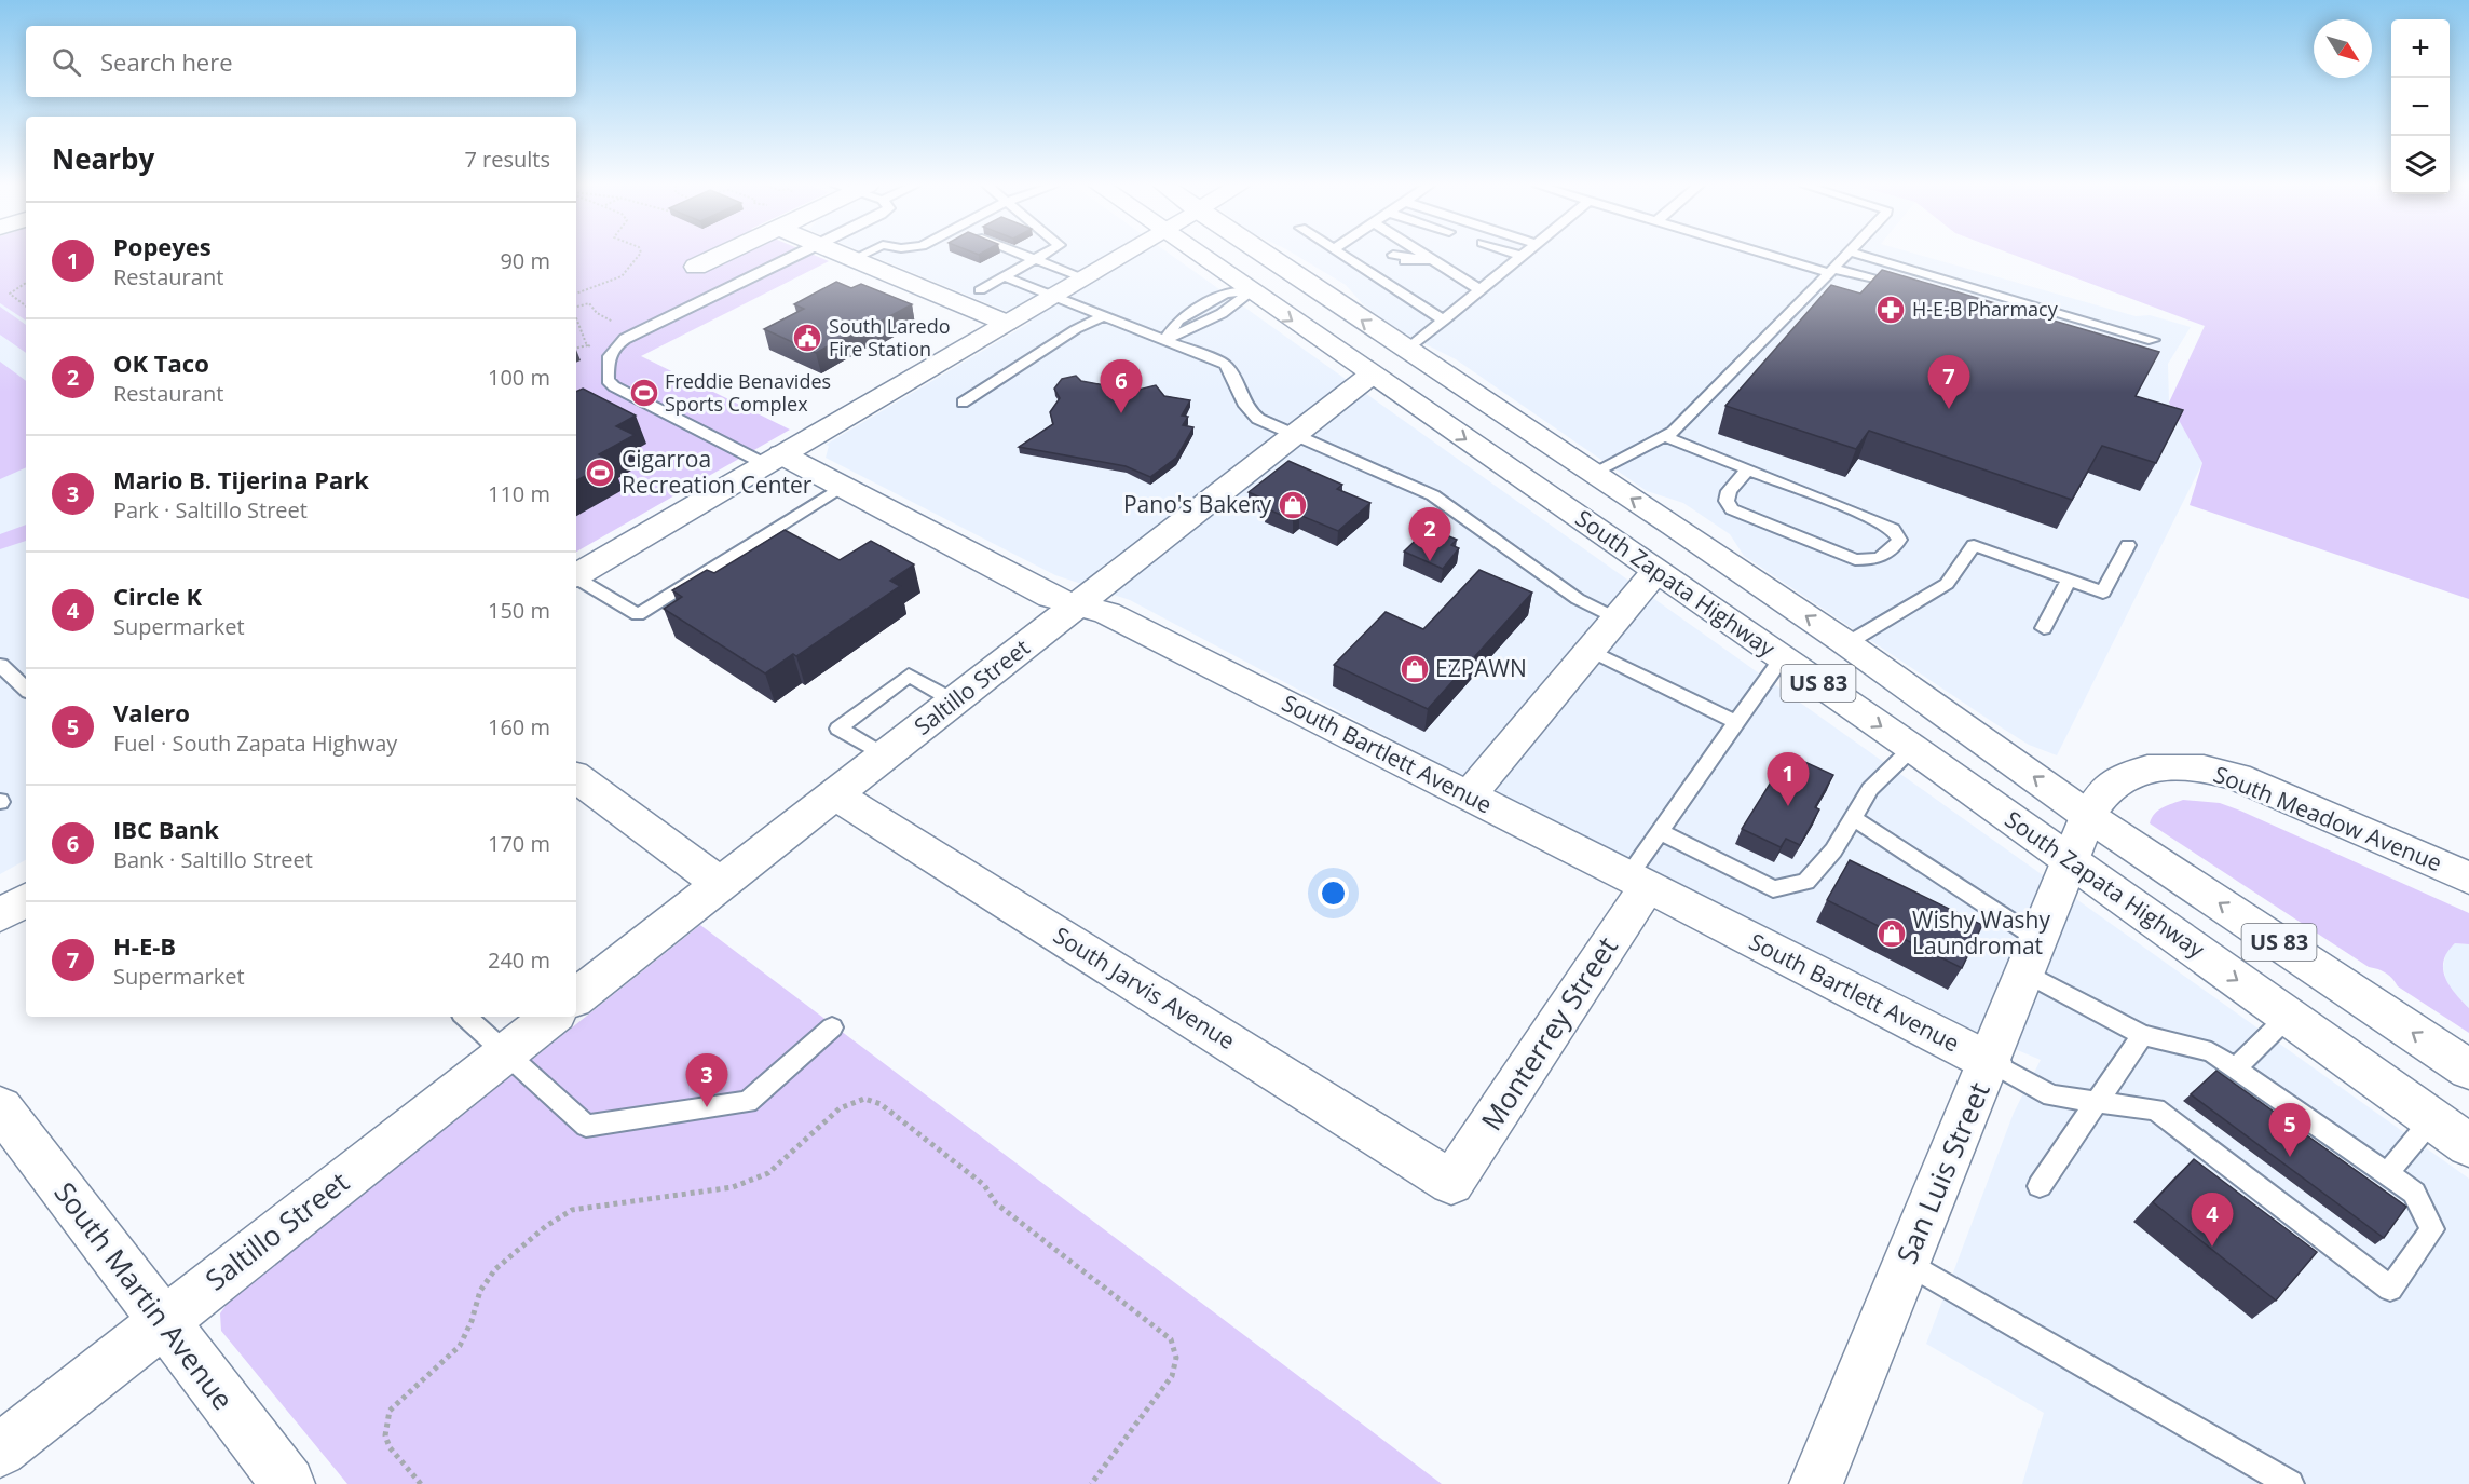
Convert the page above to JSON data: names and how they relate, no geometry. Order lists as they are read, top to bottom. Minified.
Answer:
{"streets":{"street":["South Zapata Highway","US 83","Saltillo Street","South Bartlett Avenue","South Meadow Avenue","South Jarvis Avenue","Monterrey Street","San Luis Street","South Martin Avenue"]},"crossings":[["South Zapata Highway","Saltillo Street"],["South Zapata Highway","South Meadow Avenue"],["South Zapata Highway","San Luis Street"],["Saltillo Street","South Bartlett Avenue"],["Saltillo Street","South Jarvis Avenue"],["Saltillo Street","South Martin Avenue"],["South Bartlett Avenue","Monterrey Street"],["South Bartlett Avenue","San Luis Street"],["South Meadow Avenue","San Luis Street"],["South Jarvis Avenue","Monterrey Street"]],"places":{"pharmacy":["H-E-B Pharmacy"],"public building":["South Laredo Fire Station"],"sports":["Freddie Benavides Sports Complex","Cigarroa Recreation Center"],"shop":["Pano's Bakery","EZPAWN","Wishy Washy Laundromat"]},"north":"bottom right","page":{"map_buttons":["+","−"],"search":"Search here","heading":["Nearby","7 results"],"list":[{"mark":"1","name":"Popeyes","note":"Restaurant","value":"90 m"},{"mark":"2","name":"OK Taco","note":"Restaurant","value":"100 m"},{"mark":"3","name":"Mario B. Tijerina Park","note":"Park · Saltillo Street","value":"110 m"},{"mark":"4","name":"Circle K","note":"Supermarket","value":"150 m"},{"mark":"5","name":"Valero","note":"Fuel · South Zapata Highway","value":"160 m"},{"mark":"6","name":"IBC Bank","note":"Bank · Saltillo Street","value":"170 m"},{"mark":"7","name":"H-E-B","note":"Supermarket","value":"240 m"}],"pins":["7","6","2","1","3","5","4"]}}
